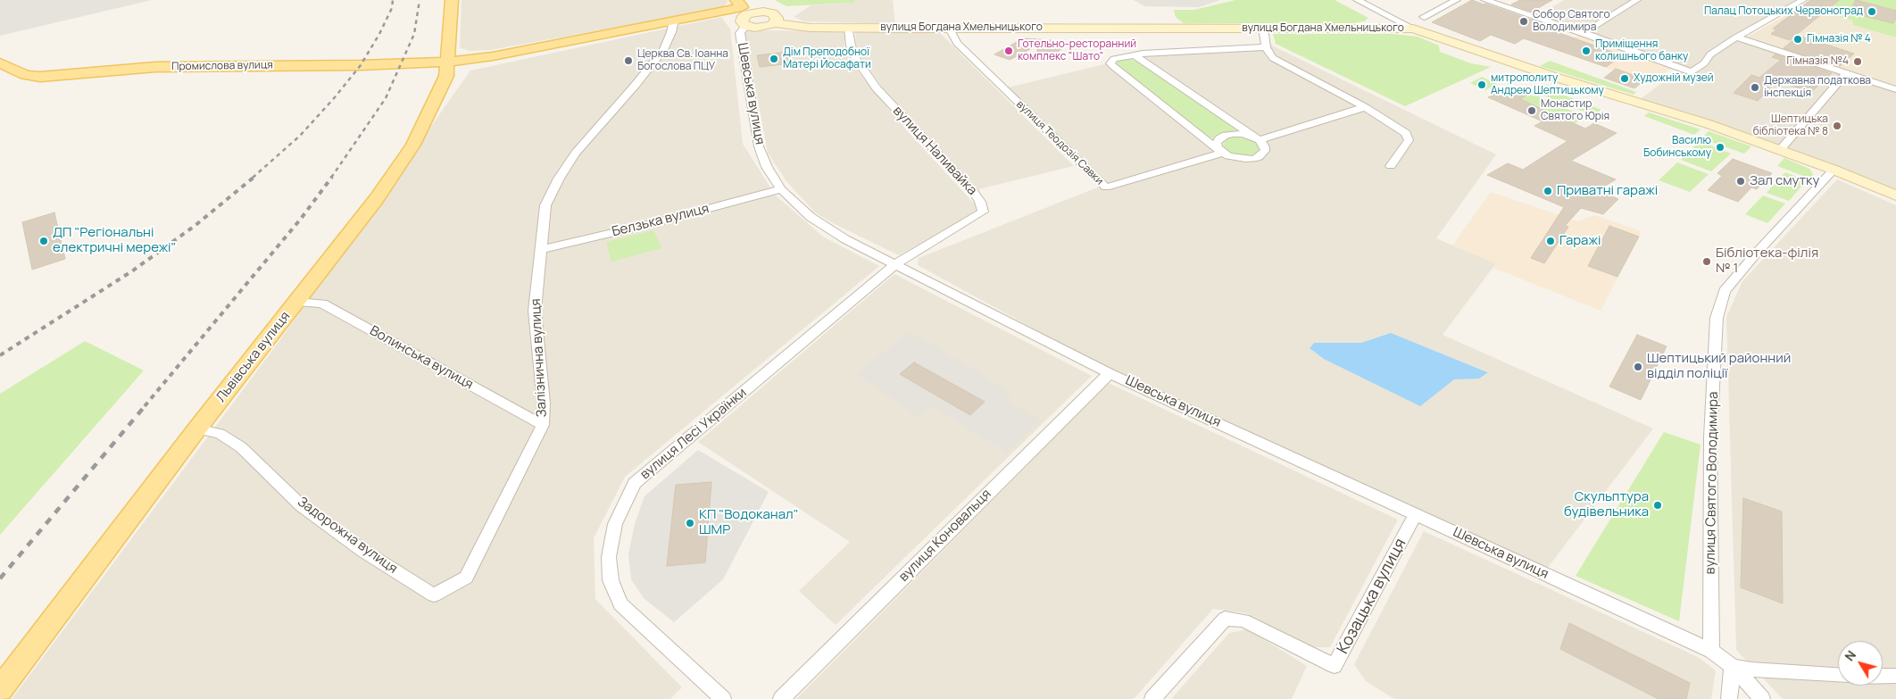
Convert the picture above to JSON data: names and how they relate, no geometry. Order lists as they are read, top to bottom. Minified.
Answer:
{"streets":{"main road":["вулиця Богдана Хмельницького","Промислова вулиця","Львівська вулиця"],"street":["Шевська вулиця","вулиця Теодозія Савки","вулиця Наливайка","Белзька вулиця","Волинська вулиця","Залізнична вулиця","вулиця Лесі Українки","вулиця Святого Володимира","Задорожна вулиця","вулиця Коновальця","Козацька вулиця"]},"crossings":[["вулиця Богдана Хмельницького","Шевська вулиця"],["вулиця Богдана Хмельницького","вулиця Теодозія Савки"],["вулиця Богдана Хмельницького","вулиця Наливайка"],["вулиця Богдана Хмельницького","вулиця Святого Володимира"],["Промислова вулиця","Львівська вулиця"],["Промислова вулиця","Залізнична вулиця"],["Шевська вулиця","вулиця Наливайка"],["Шевська вулиця","Белзька вулиця"],["Шевська вулиця","вулиця Лесі Українки"],["Шевська вулиця","вулиця Святого Володимира"],["Шевська вулиця","вулиця Коновальця"],["Шевська вулиця","Козацька вулиця"],["вулиця Наливайка","вулиця Лесі Українки"],["Белзька вулиця","Залізнична вулиця"],["Львівська вулиця","Волинська вулиця"],["Львівська вулиця","Задорожна вулиця"],["Волинська вулиця","Залізнична вулиця"],["Залізнична вулиця","Задорожна вулиця"]],"places":["Палац Потоцьких Червоноград","Собор Святого Володимира","Гімназія № 4","Готельно-ресторанний комплекс \"Шато\"","Приміщення колишнього банку","Дім Преподобної Матері Йосафати","Церква Св. Іоанна Богослова ПЦУ","Гімназія №4","Художній музей","митрополиту Андрею Шептицькому","Державна податкова інспекція","Монастир Святого Юрія","Шептицька бібліотека № 8","Василю Бобинському","Зал смутку","Приватні гаражі","ДП \"Регіональні електричні мережі\"","Гаражі","Бiблiотека-фiлiя № 1","Шептицький районний відділ поліції","Скульптура будівельника","КП \"Водоканал\" ШМР"],"north":"top left"}
